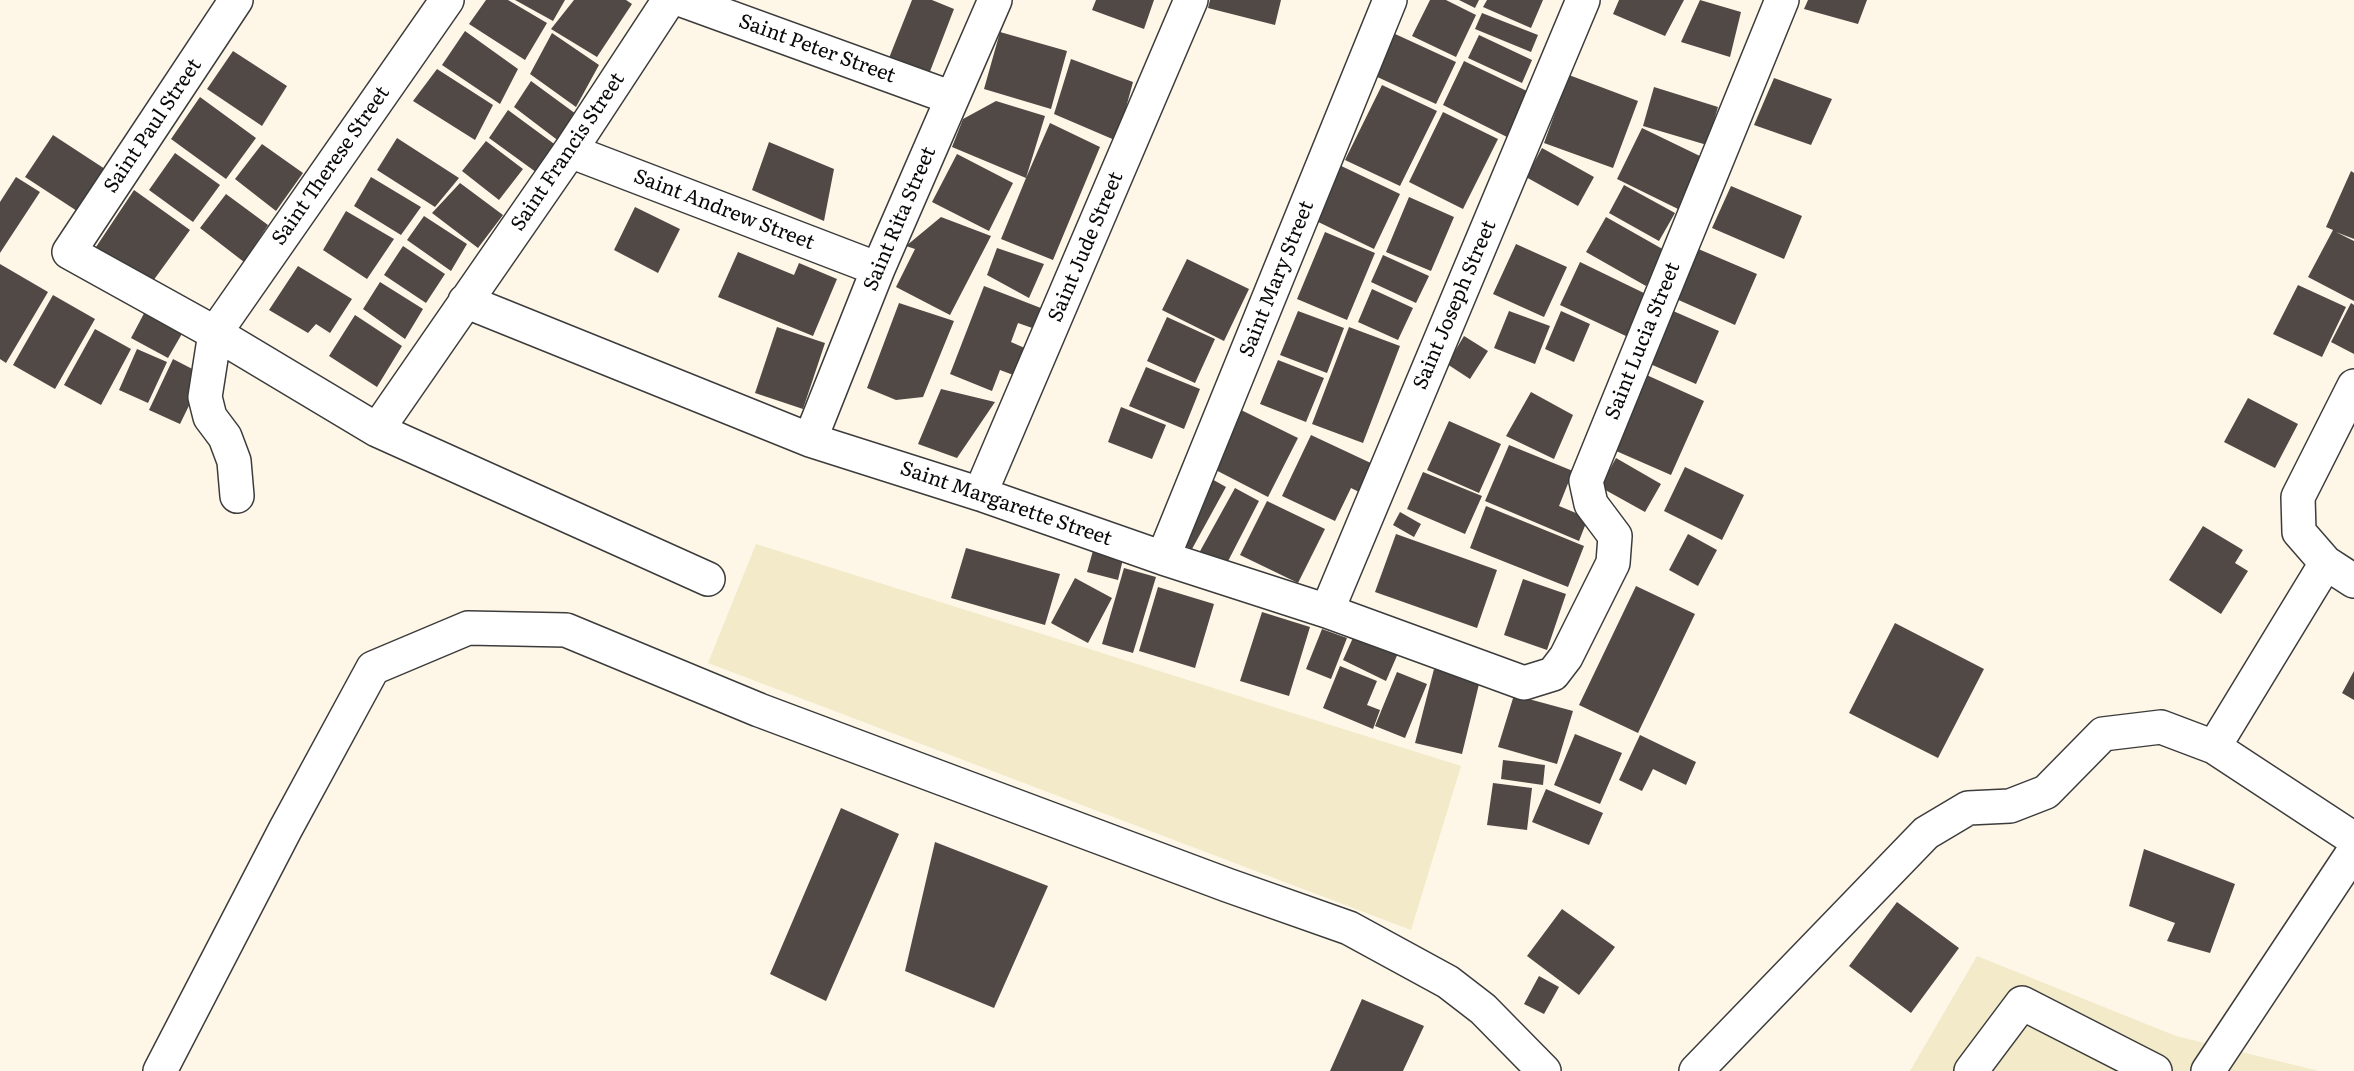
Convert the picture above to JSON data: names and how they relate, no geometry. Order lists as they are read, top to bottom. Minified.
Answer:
{"streets":{"street":["Saint Peter Street","Saint Paul Street","Saint Francis Street","Saint Therese Street","Saint Andrew Street","Saint Rita Street","Saint Jude Street","Saint Mary Street","Saint Joseph Street","Saint Lucia Street","Saint Margarette Street"]},"crossings":[["Saint Peter Street","Saint Rita Street"],["Saint Paul Street","Saint Therese Street"],["Saint Francis Street","Saint Andrew Street"],["Saint Francis Street","Saint Margarette Street"],["Saint Andrew Street","Saint Rita Street"],["Saint Rita Street","Saint Margarette Street"],["Saint Jude Street","Saint Margarette Street"],["Saint Mary Street","Saint Margarette Street"],["Saint Joseph Street","Saint Margarette Street"],["Saint Lucia Street","Saint Margarette Street"]]}
